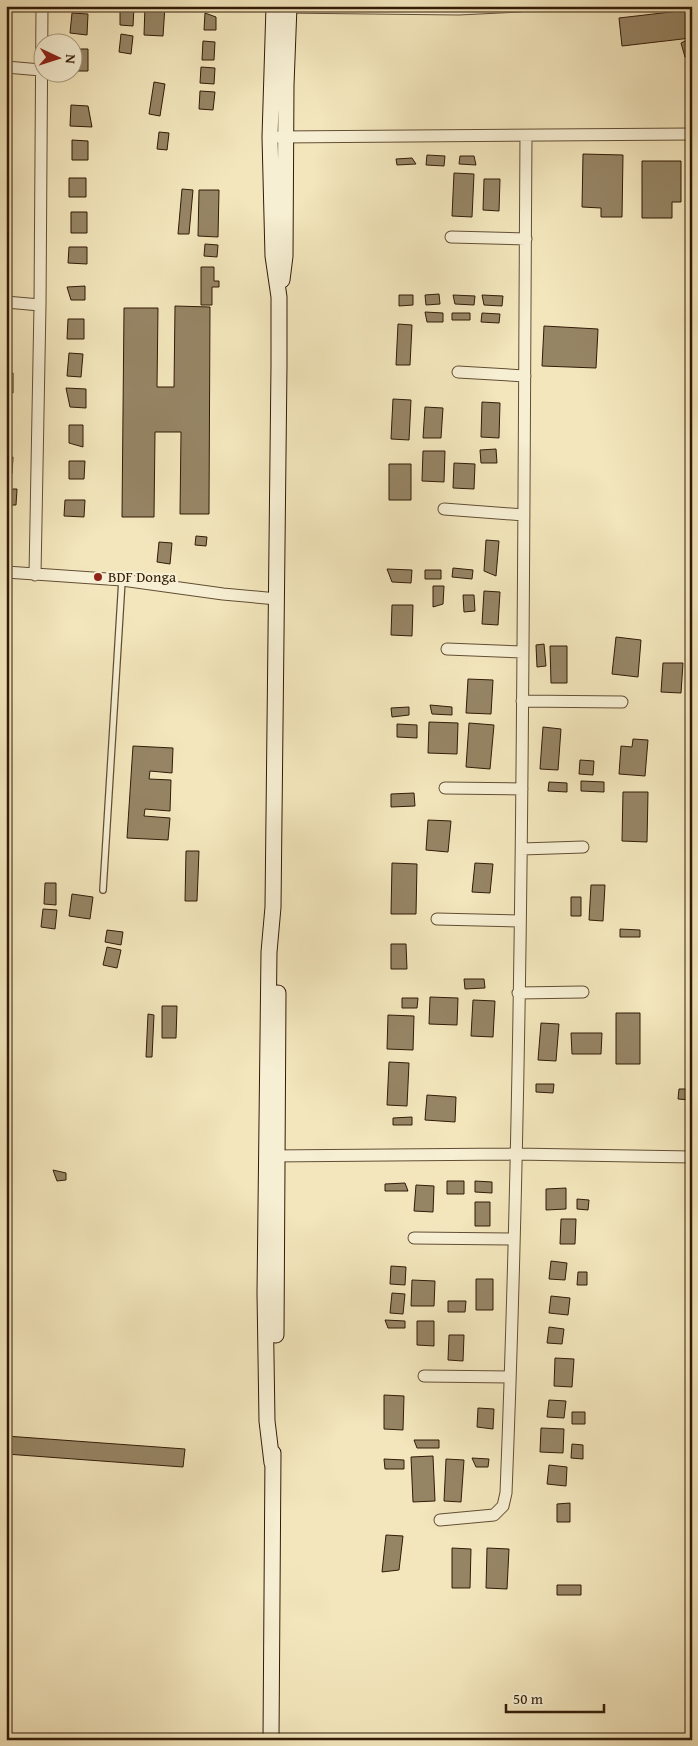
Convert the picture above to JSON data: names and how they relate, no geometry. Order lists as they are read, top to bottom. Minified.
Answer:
{"places":["BDF Donga"],"scale_bar":"50 m","north":"right"}
